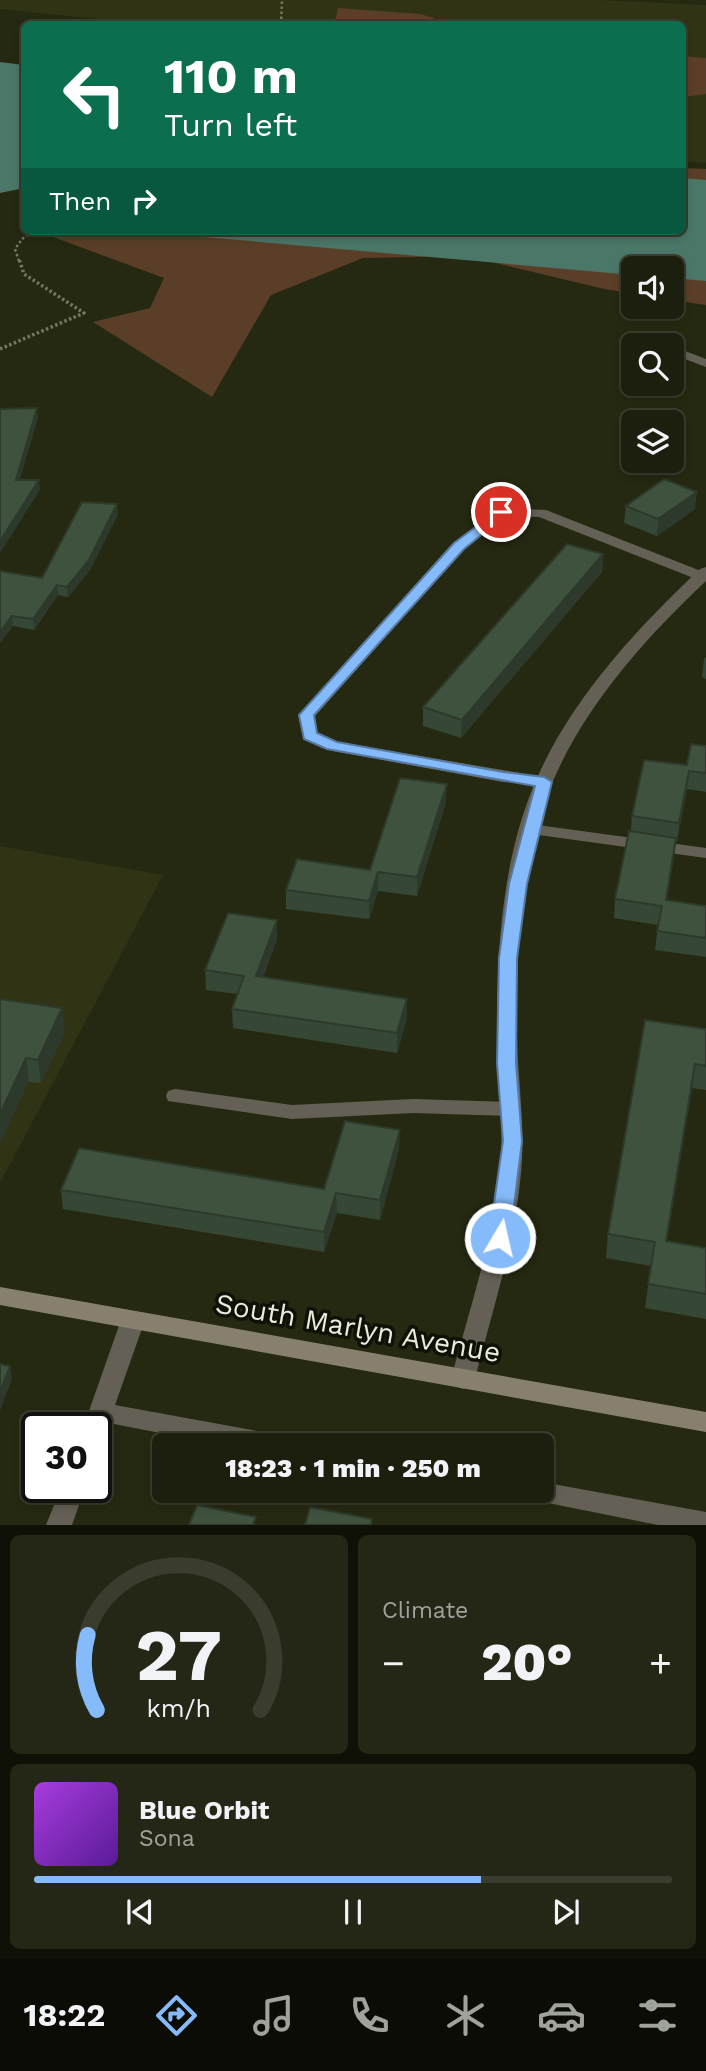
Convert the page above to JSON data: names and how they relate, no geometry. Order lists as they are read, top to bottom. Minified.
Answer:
{"streets":{"street":["South Marlyn Avenue"]},"page":{"turn":["110 m","Turn left"],"then":"Then","limit":"30","trip":"18:23 · 1 min · 250 m","tile":"Climate","heat":["−","20°","+"],"song":["Blue Orbit","Sona"],"tabs":"18:22","gauge":["27","km/h"]}}
